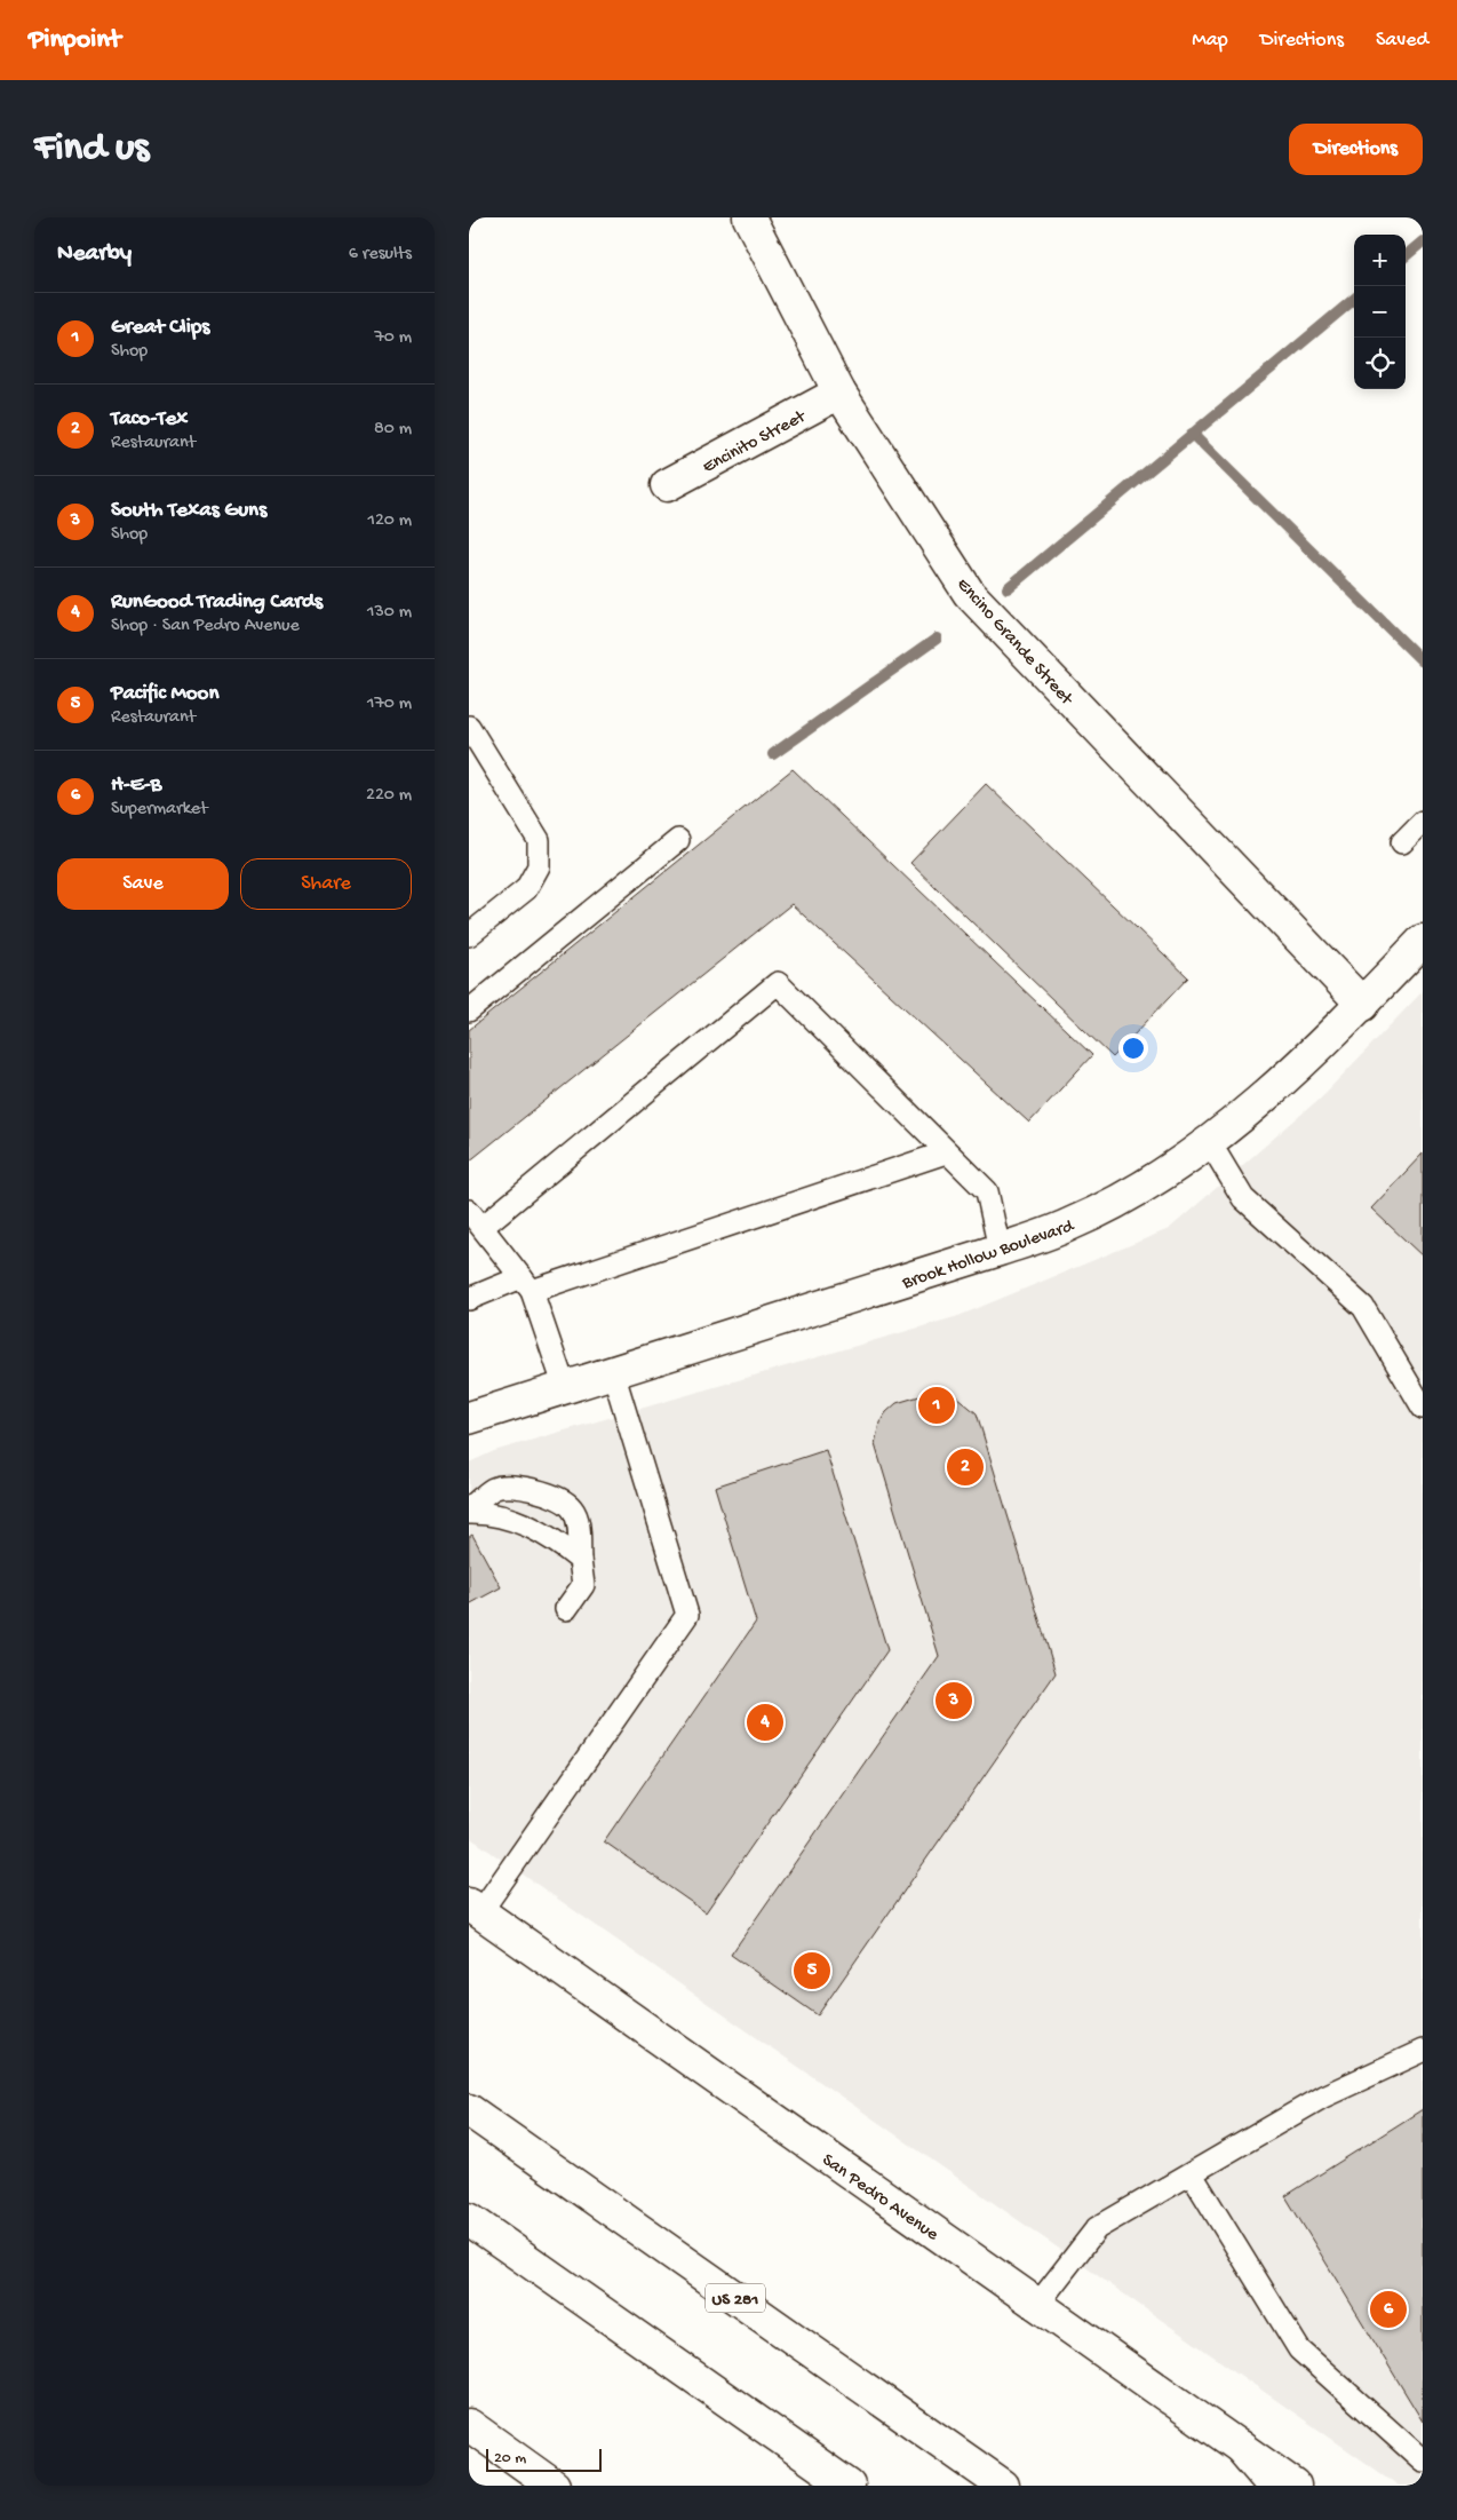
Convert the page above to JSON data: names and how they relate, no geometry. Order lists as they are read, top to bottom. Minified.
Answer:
{"streets":{"main road":["Encinito Street","Encino Grande Street","Brook Hollow Boulevard","San Pedro Avenue","US 281"]},"crossings":[["Encinito Street","Encino Grande Street"],["Encino Grande Street","Brook Hollow Boulevard"]],"scale_bar":"20 m","page":{"header":"Pinpoint","nav":["Map","Directions","Saved"],"buttons":["Directions",["Save","Share"]],"title":"Find us","heading":["Nearby","6 results"],"map_buttons":["+","−"],"list":[{"mark":"1","name":"Great Clips","note":"Shop","value":"70 m"},{"mark":"2","name":"Taco-Tex","note":"Restaurant","value":"80 m"},{"mark":"3","name":"South Texas Guns","note":"Shop","value":"120 m"},{"mark":"4","name":"RunGood Trading Cards","note":"Shop · San Pedro Avenue","value":"130 m"},{"mark":"5","name":"Pacific Moon","note":"Restaurant","value":"170 m"},{"mark":"6","name":"H-E-B","note":"Supermarket","value":"220 m"}],"pins":["1","2","3","4","5","6"],"scale":"20 m"}}
